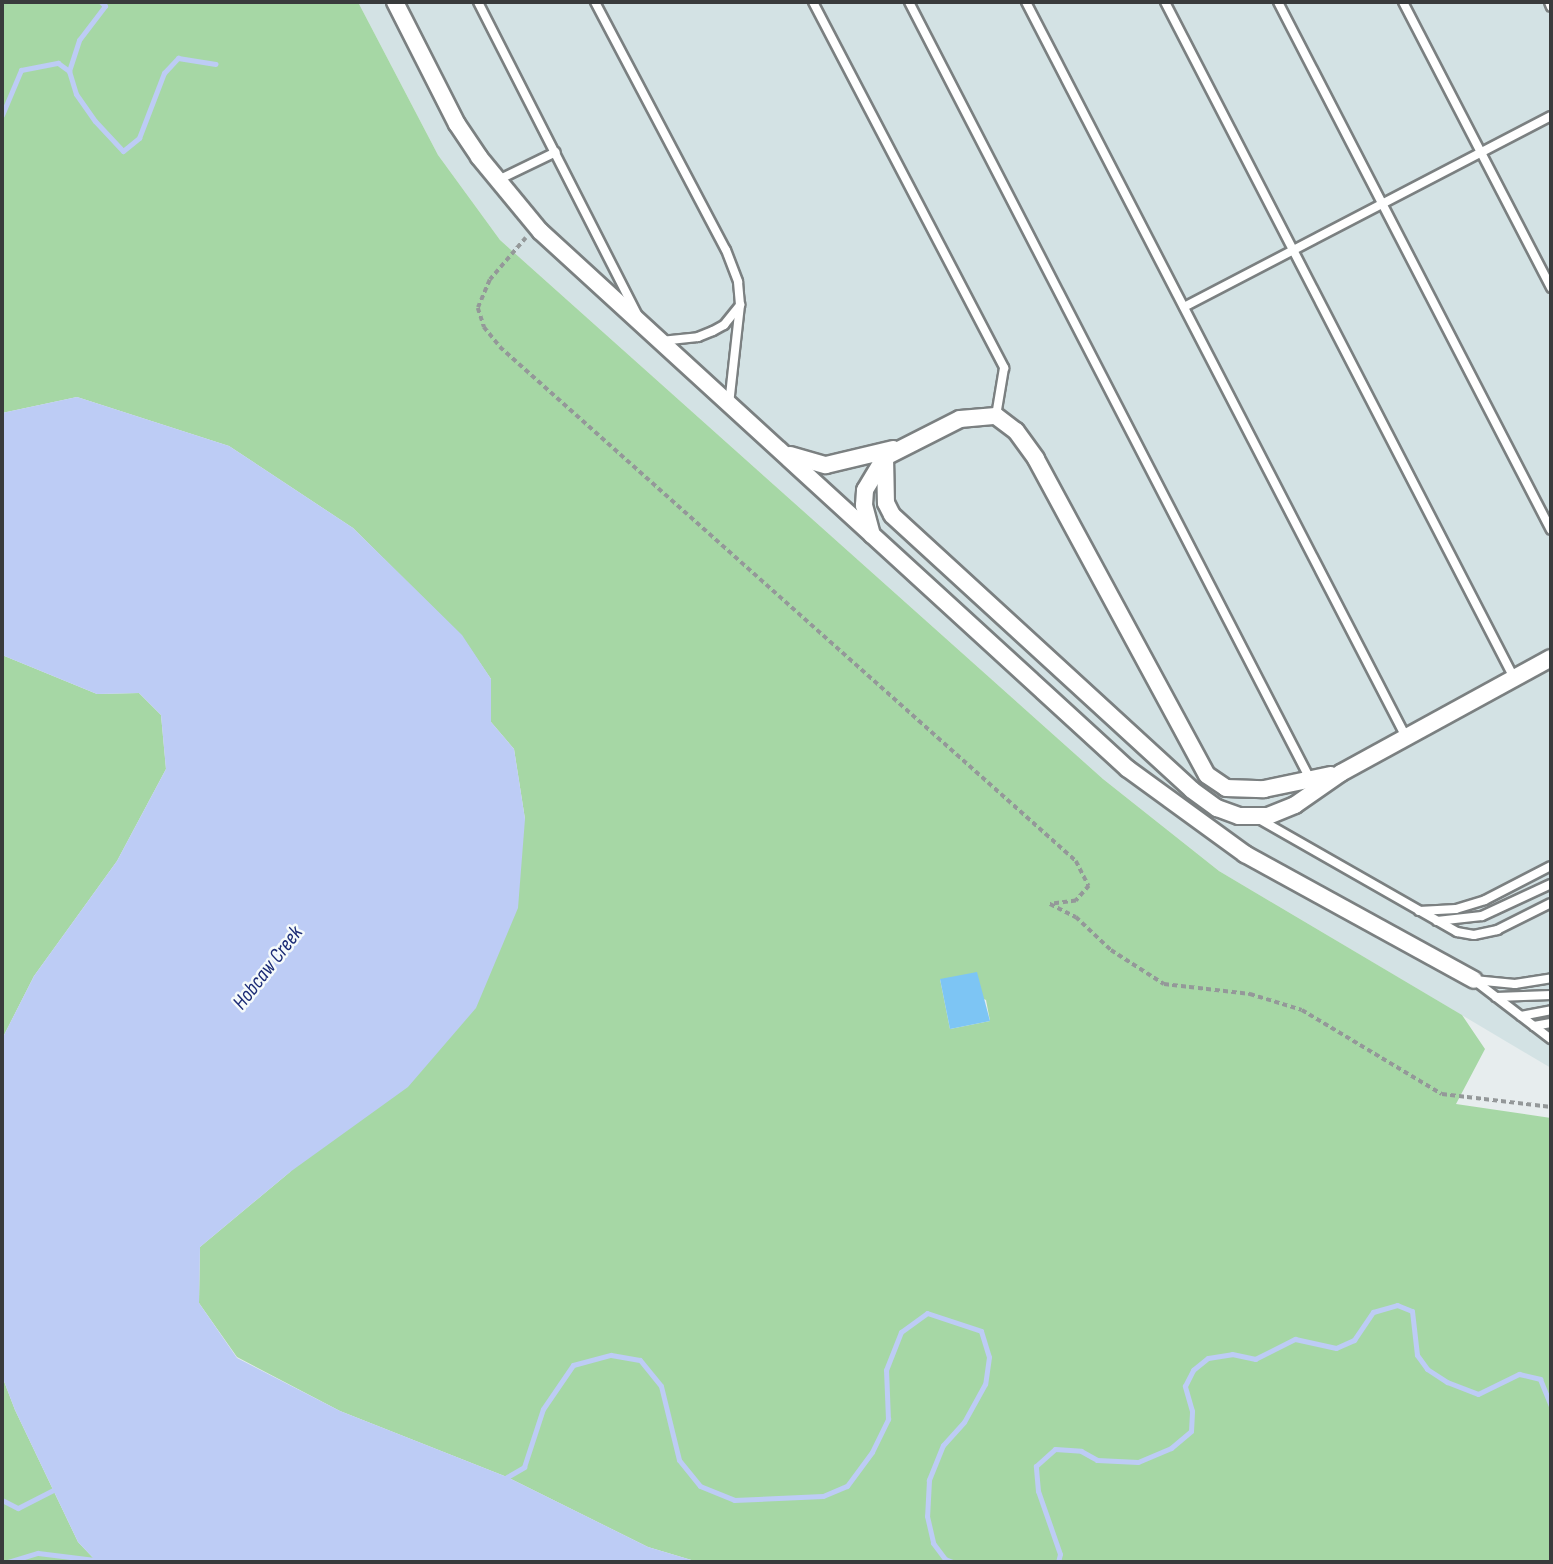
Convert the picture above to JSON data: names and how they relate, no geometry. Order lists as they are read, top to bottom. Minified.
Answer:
{"water":["Hobcaw Creek"]}
